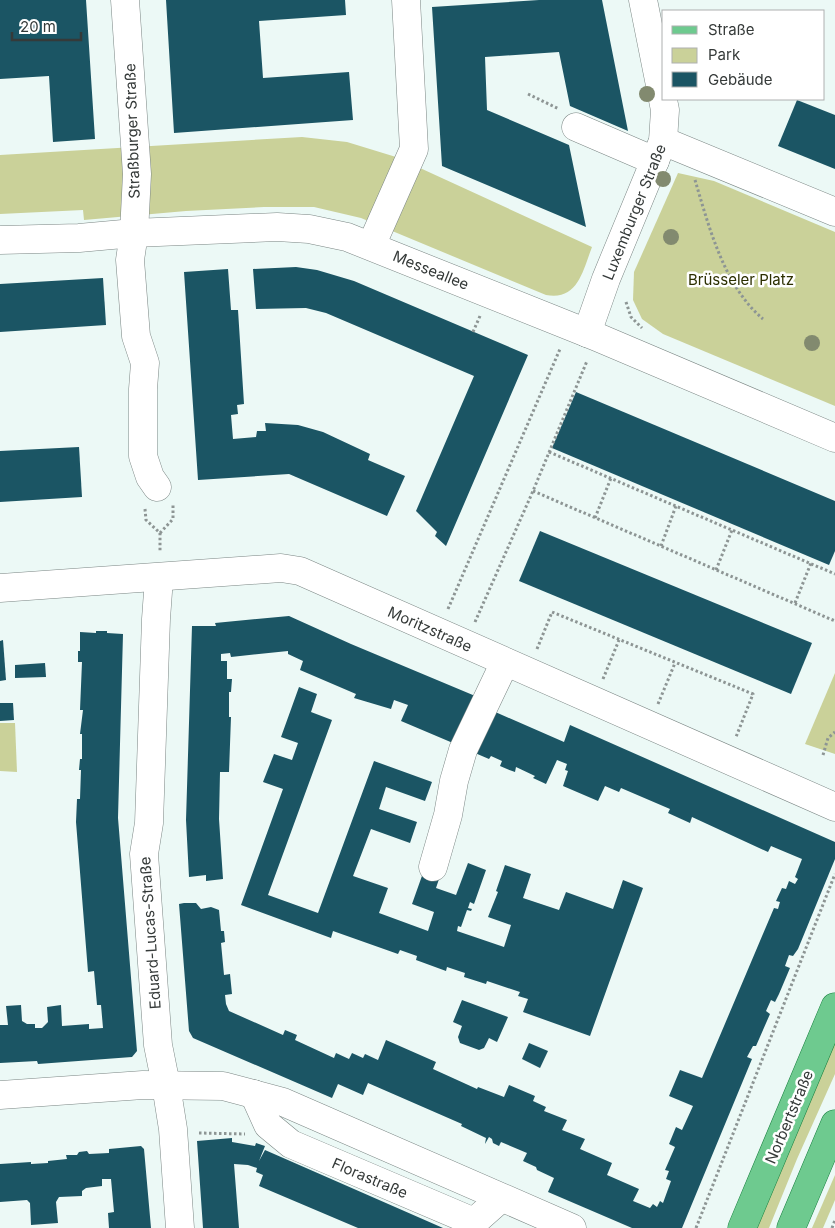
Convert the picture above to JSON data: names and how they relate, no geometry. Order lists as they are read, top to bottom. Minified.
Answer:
{"streets":{"main road":["Norbertstraße"],"street":["Straßburger Straße","Luxemburger Straße","Messeallee","Moritzstraße","Eduard-Lucas-Straße","Florastraße"]},"crossings":[["Straßburger Straße","Messeallee"],["Luxemburger Straße","Messeallee"],["Moritzstraße","Eduard-Lucas-Straße"]],"parks":["Brüsseler Platz"],"legend":["Straße","Park","Gebäude"],"scale_bar":"20 m"}
